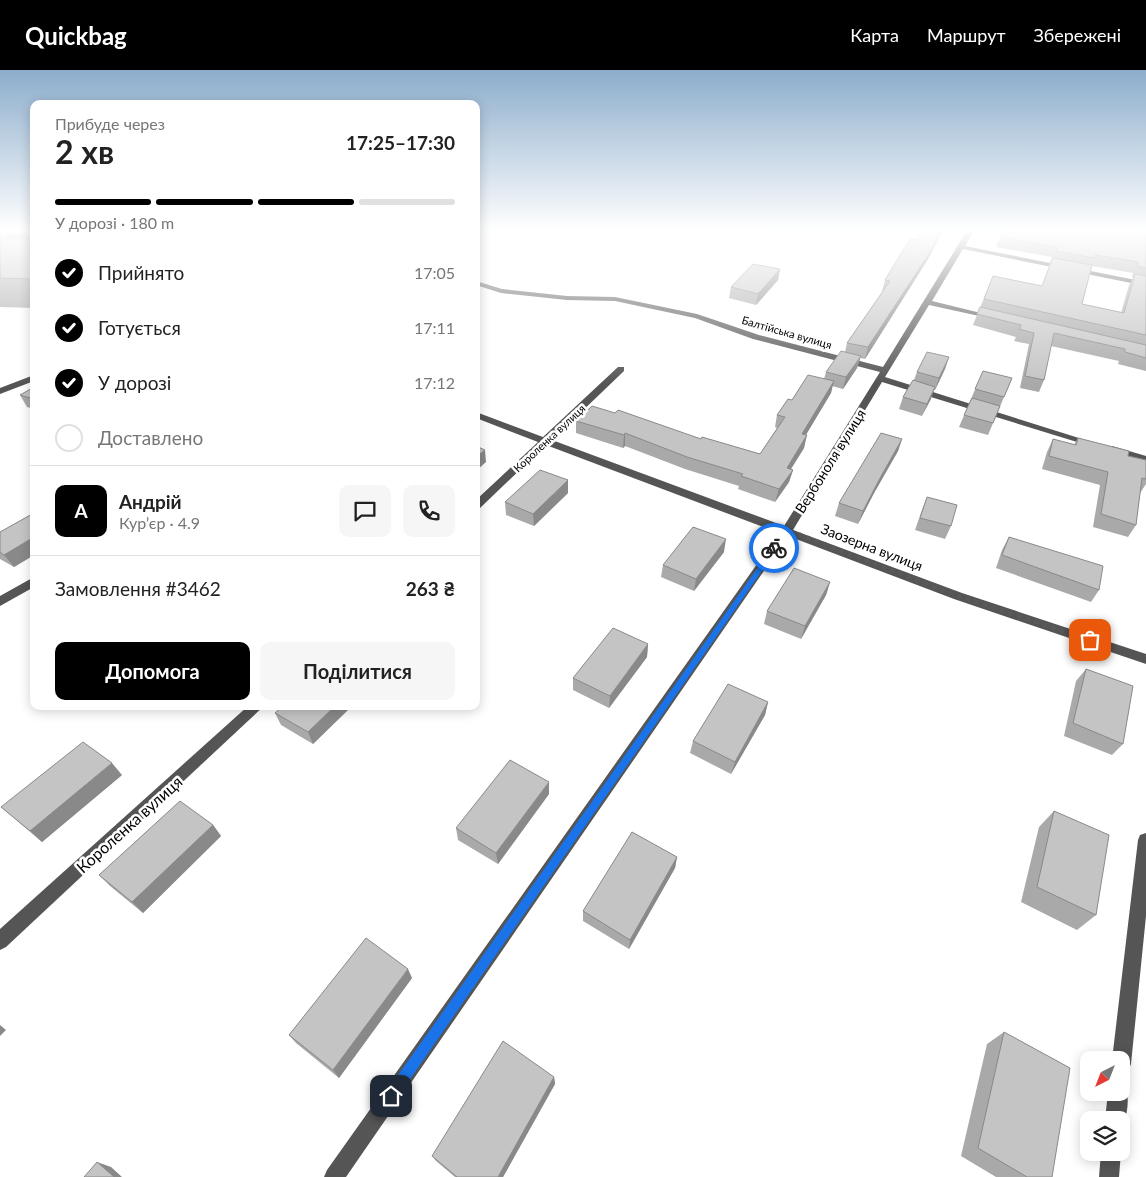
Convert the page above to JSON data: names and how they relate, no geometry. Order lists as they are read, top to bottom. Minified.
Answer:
{"streets":{"street":["Балтійська вулиця","Короленка вулиця","Вербоноля вулиця","Заозерна вулиця"]},"crossings":[["Балтійська вулиця","Вербоноля вулиця"],["Короленка вулиця","Заозерна вулиця"],["Вербоноля вулиця","Заозерна вулиця"]],"north":"bottom left","page":{"header":"Quickbag","nav":["Карта","Маршрут","Збережені"],"heading":["2 хв","Прибуде через","17:25–17:30"],"panel":["Андрій","Кур’єр · 4.9","Замовлення #3462","263 ₴"],"bar":"У дорозі · 180 m","list":[["Прийнято","17:05"],["Готується","17:11"],["У дорозі","17:12"],"Доставлено"],"round":"А","buttons":["Допомога","Поділитися"]}}
